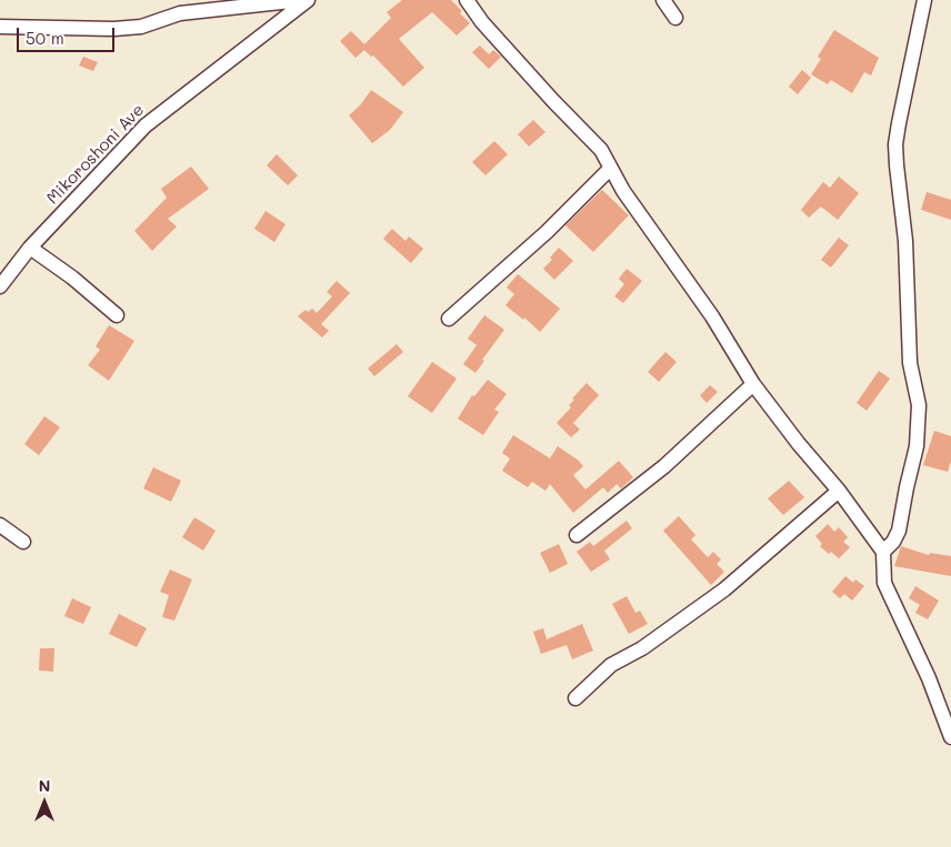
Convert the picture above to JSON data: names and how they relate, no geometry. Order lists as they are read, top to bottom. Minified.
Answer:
{"streets":{"street":["Mikoroshoni Ave"]},"scale_bar":"50 m","north":"top"}
